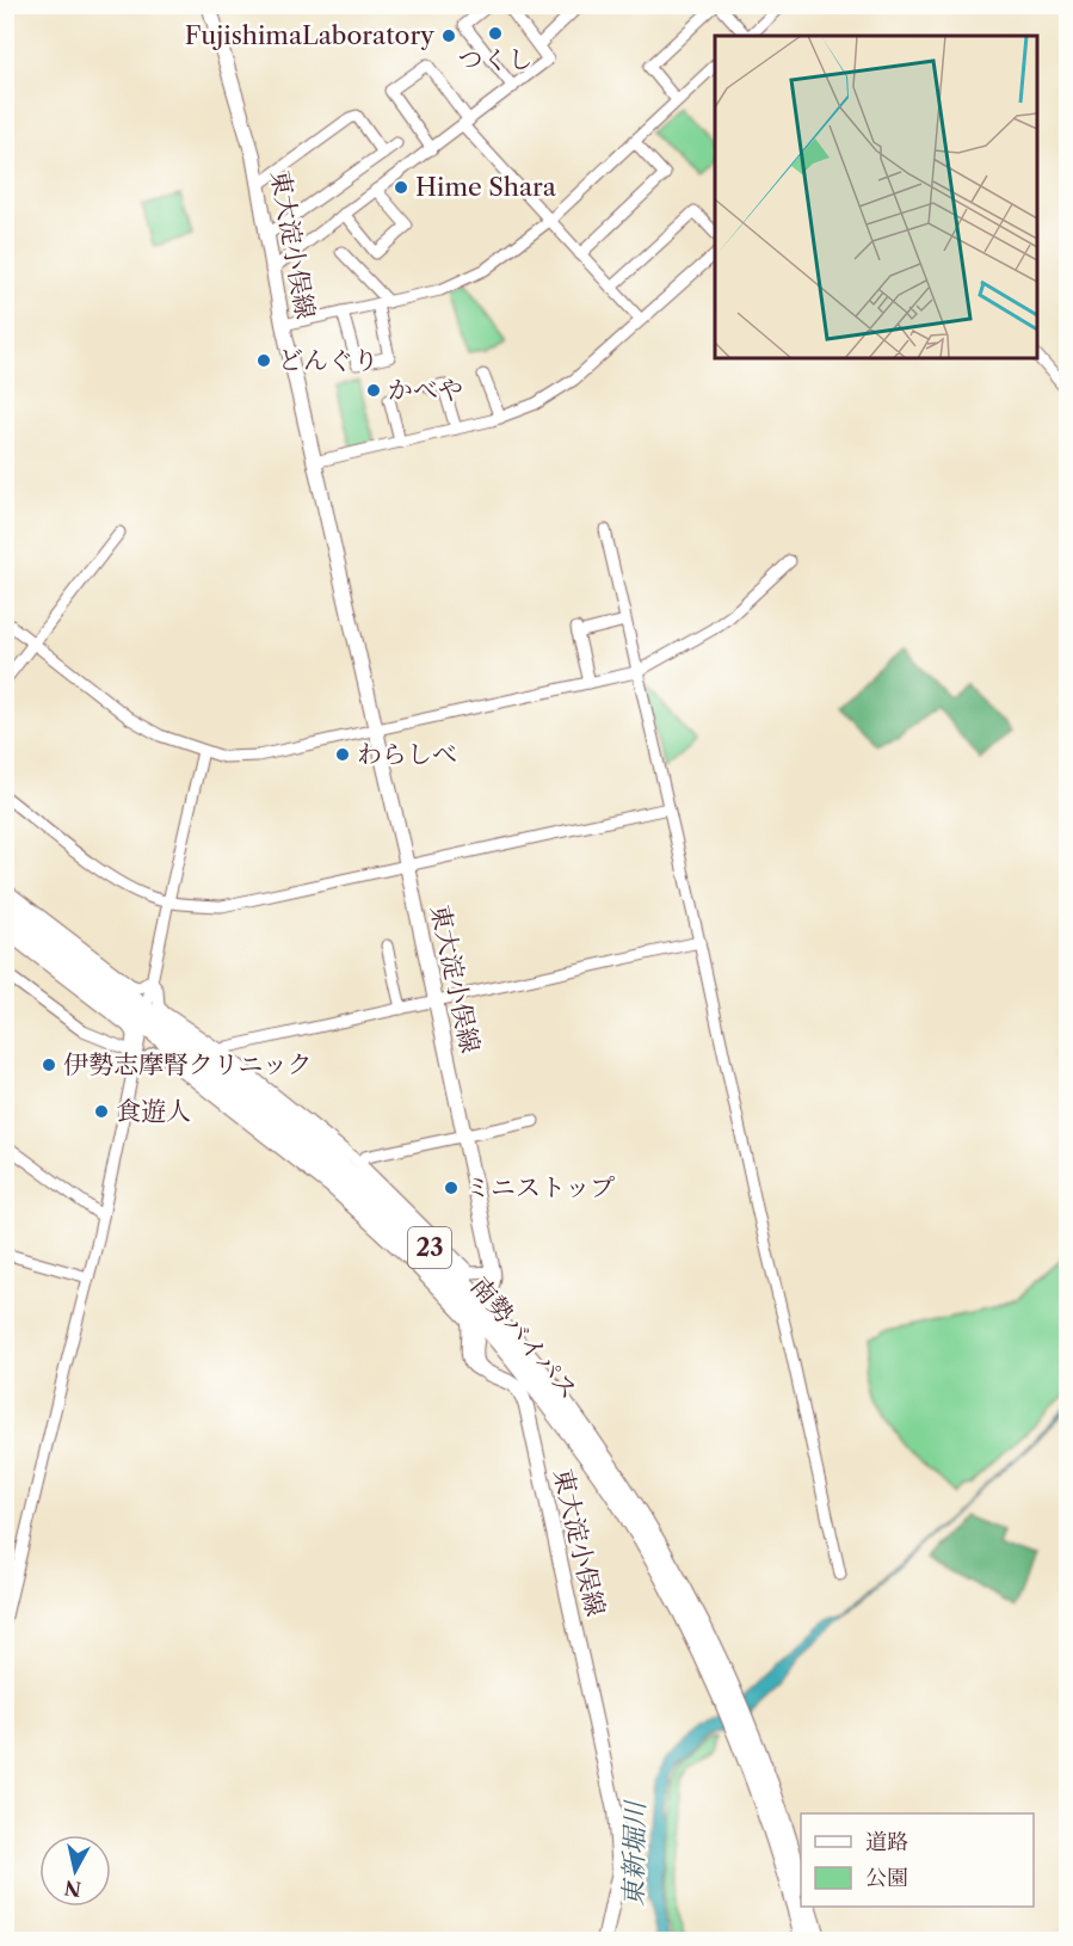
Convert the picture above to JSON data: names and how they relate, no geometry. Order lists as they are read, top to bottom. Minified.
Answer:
{"streets":{"highway":["23","南勢バイパス"],"main road":["東大淀小俣線"]},"crossings":[["東大淀小俣線","南勢バイパス"]],"water":["東新堀川"],"places":["つくし","FujishimaLaboratory","Hime Shara","どんぐり","かべや","わらしべ","伊勢志摩腎クリニック","食遊人","ミニストップ"],"legend":["道路","公園"],"north":"bottom"}
